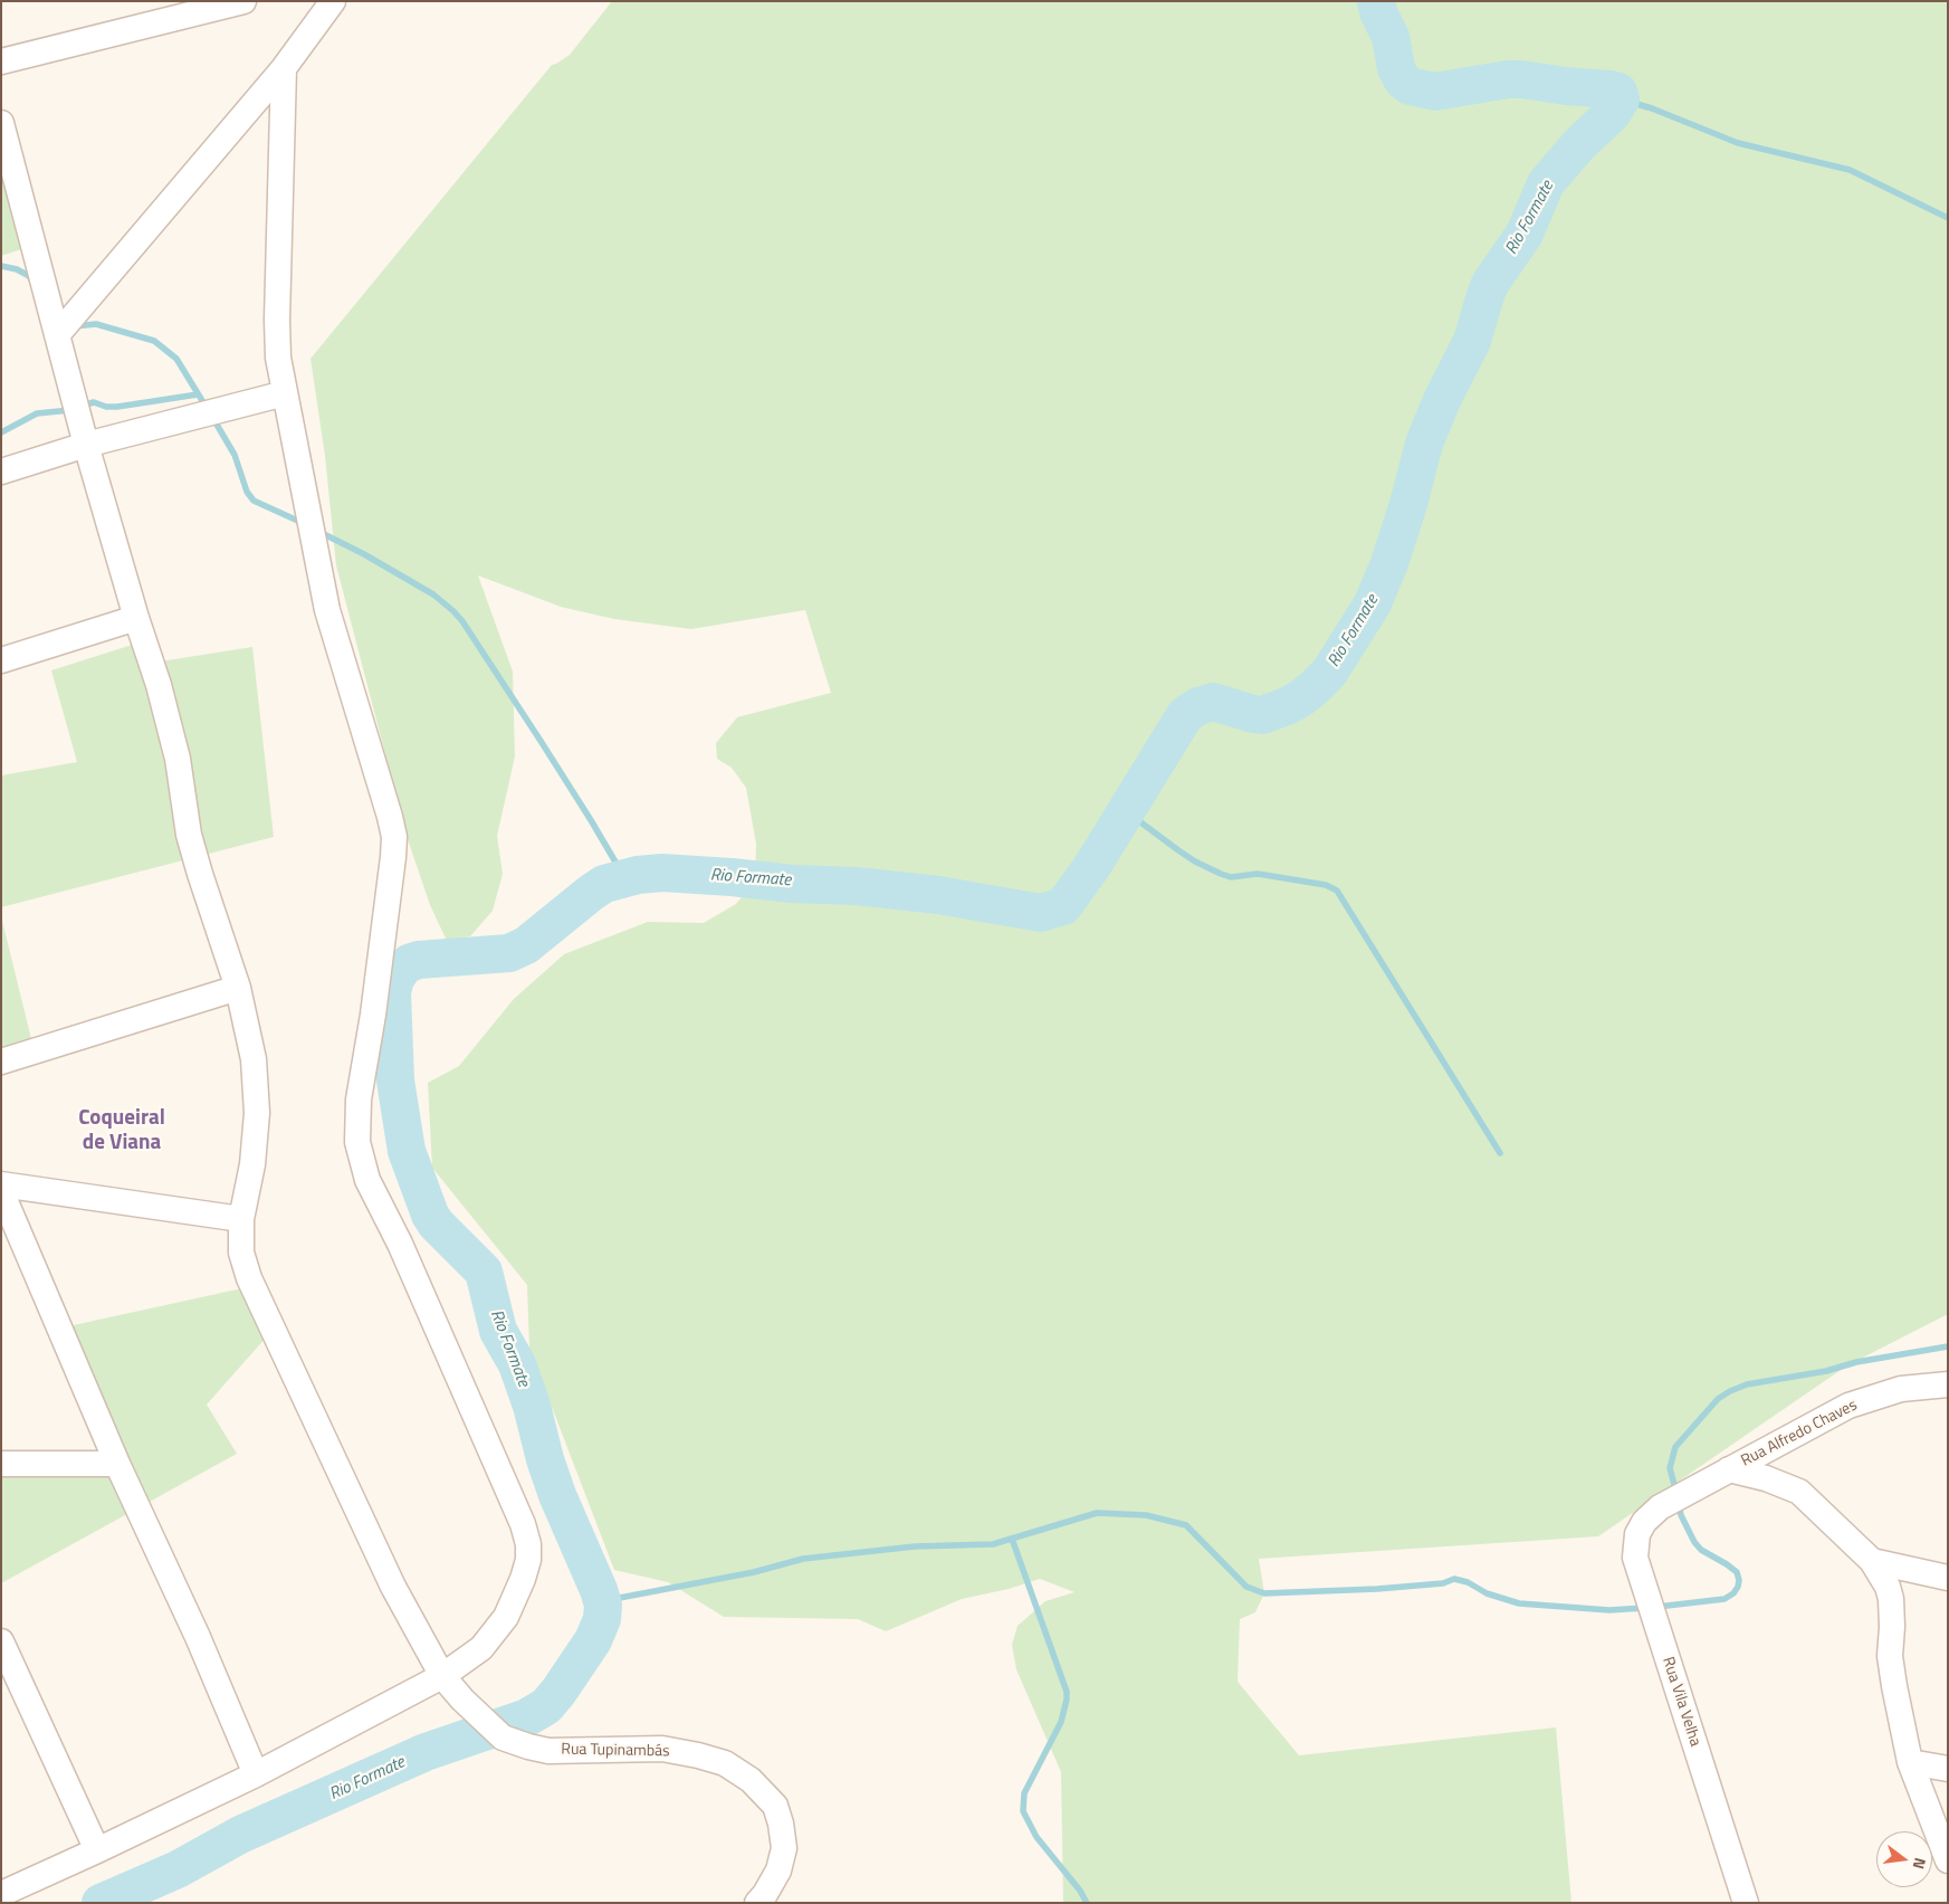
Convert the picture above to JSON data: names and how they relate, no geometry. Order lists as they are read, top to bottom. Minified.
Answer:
{"streets":{"street":["Rua Alfredo Chaves","Rua Vila Velha","Rua Tupinambás"]},"crossings":[["Rua Alfredo Chaves","Rua Vila Velha"]],"districts":["Coqueiral de Viana"],"water":["Rio Formate"],"north":"right"}
